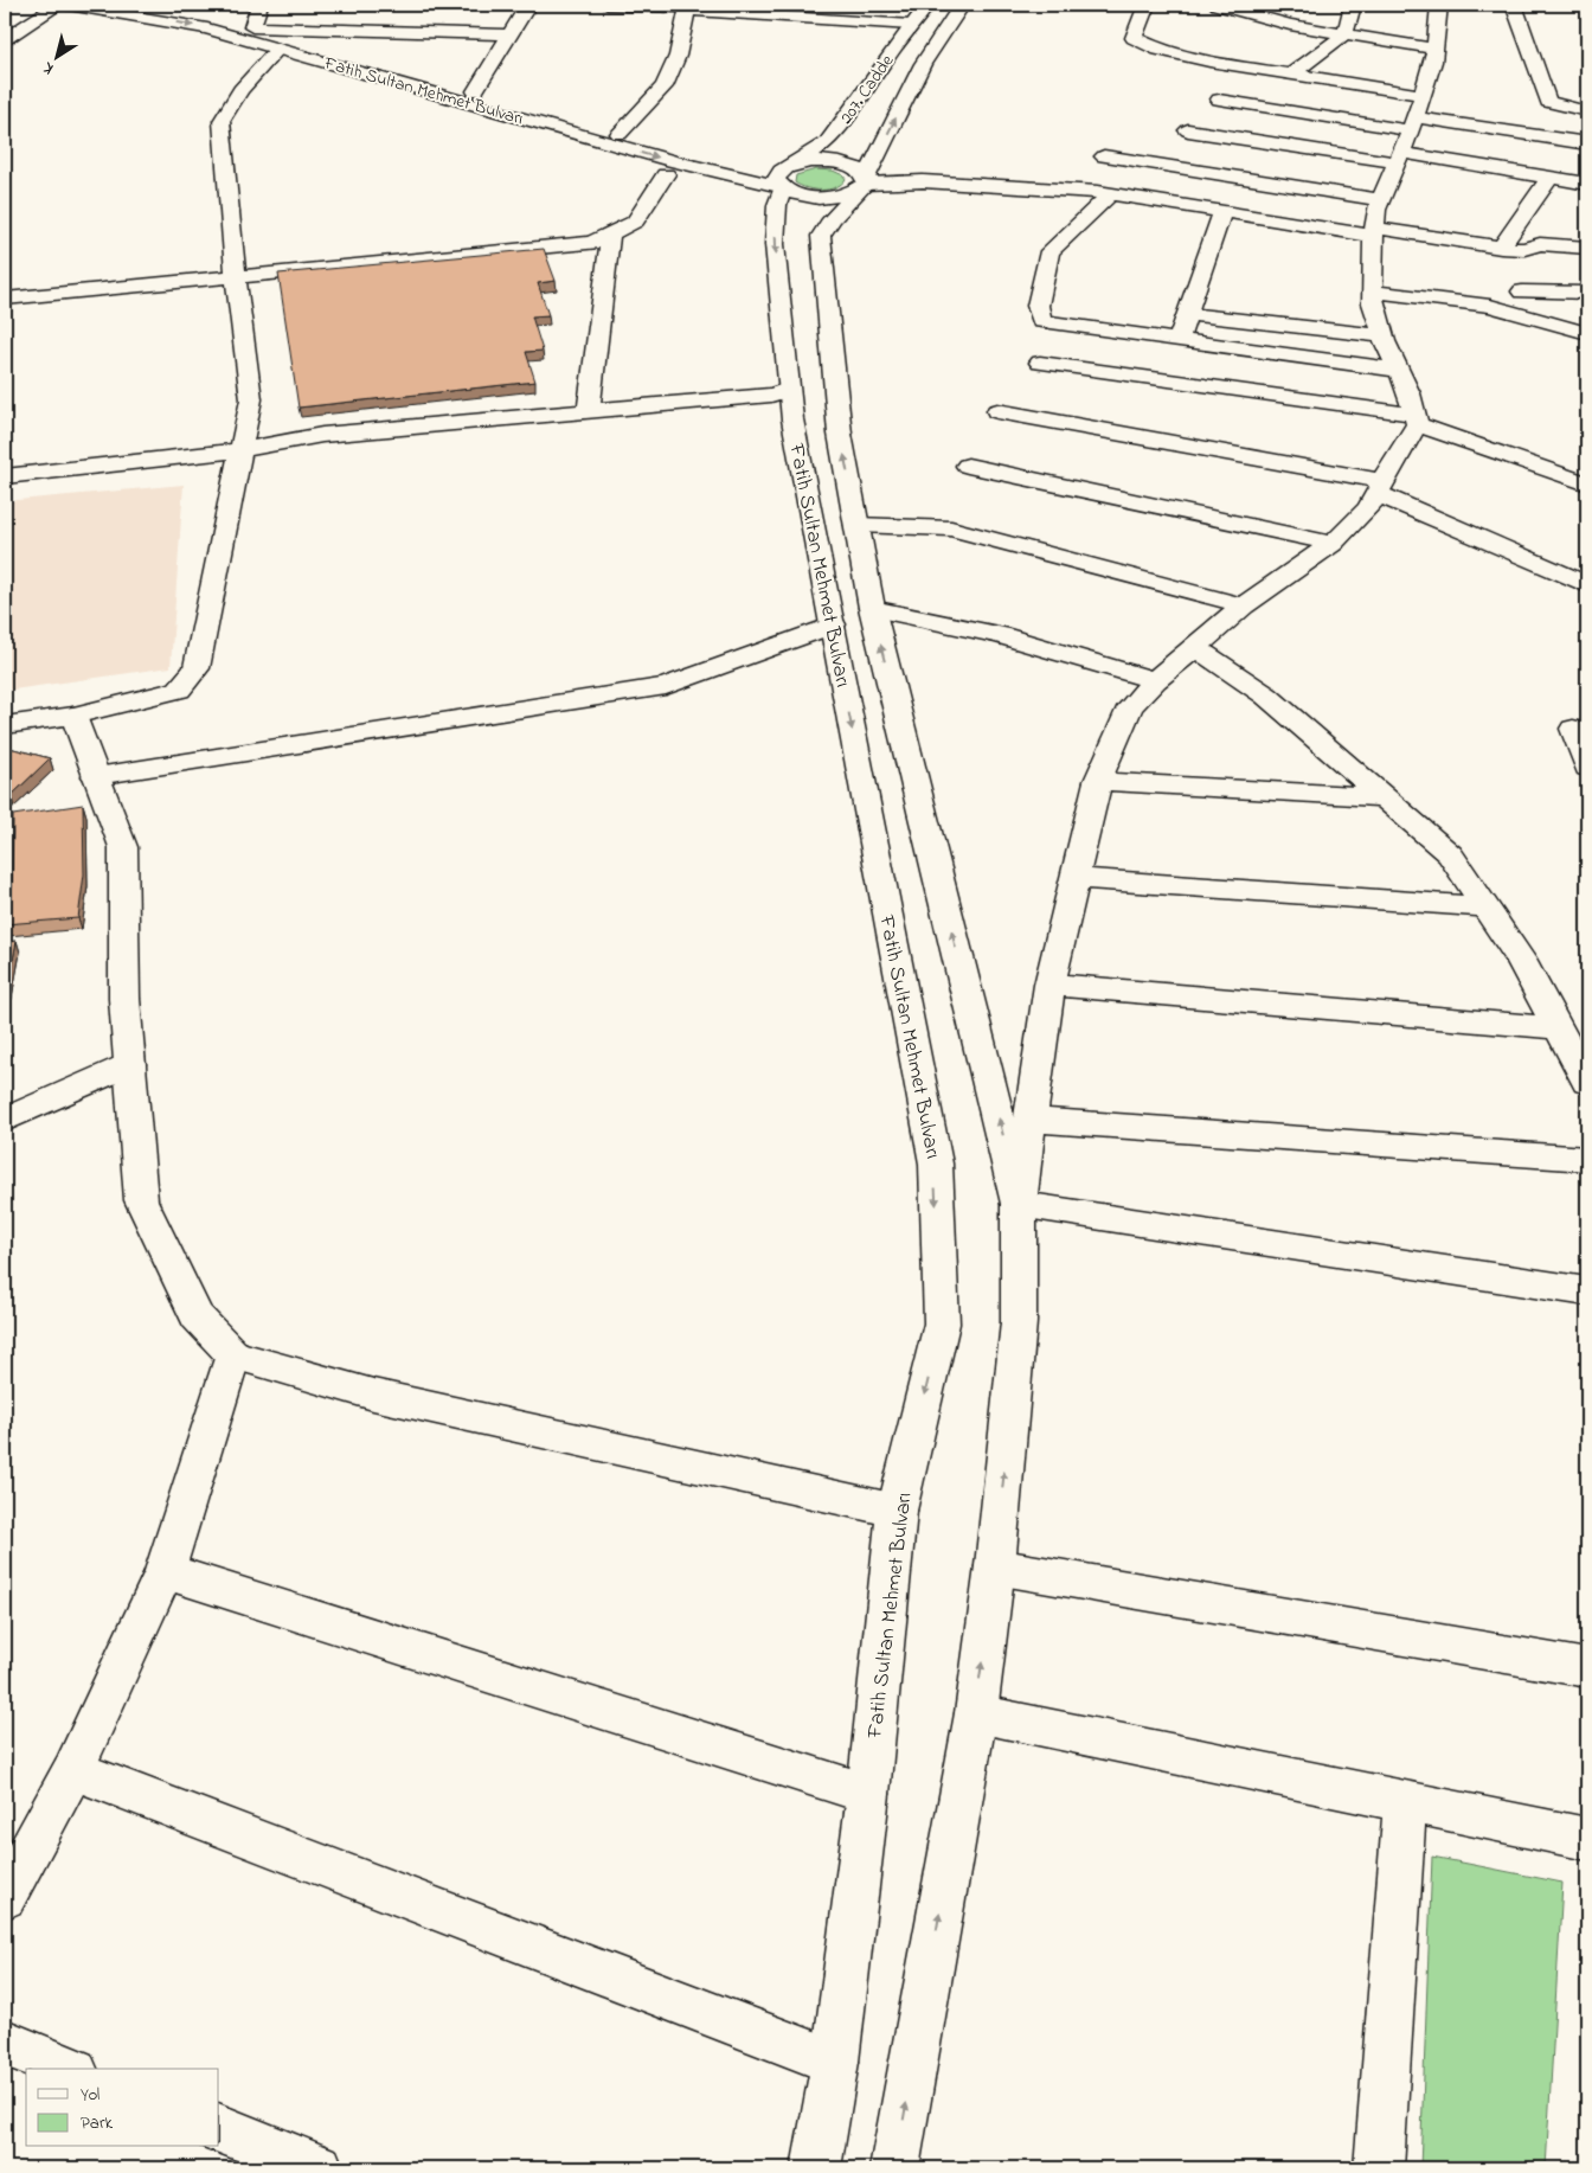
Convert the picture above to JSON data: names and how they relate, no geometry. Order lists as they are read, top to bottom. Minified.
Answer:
{"streets":{"street":["207. Cadde","Fatih Sultan Mehmet Bulvarı"]},"crossings":[["207. Cadde","Fatih Sultan Mehmet Bulvarı"]],"legend":["Yol","Park"],"north":"bottom left"}
